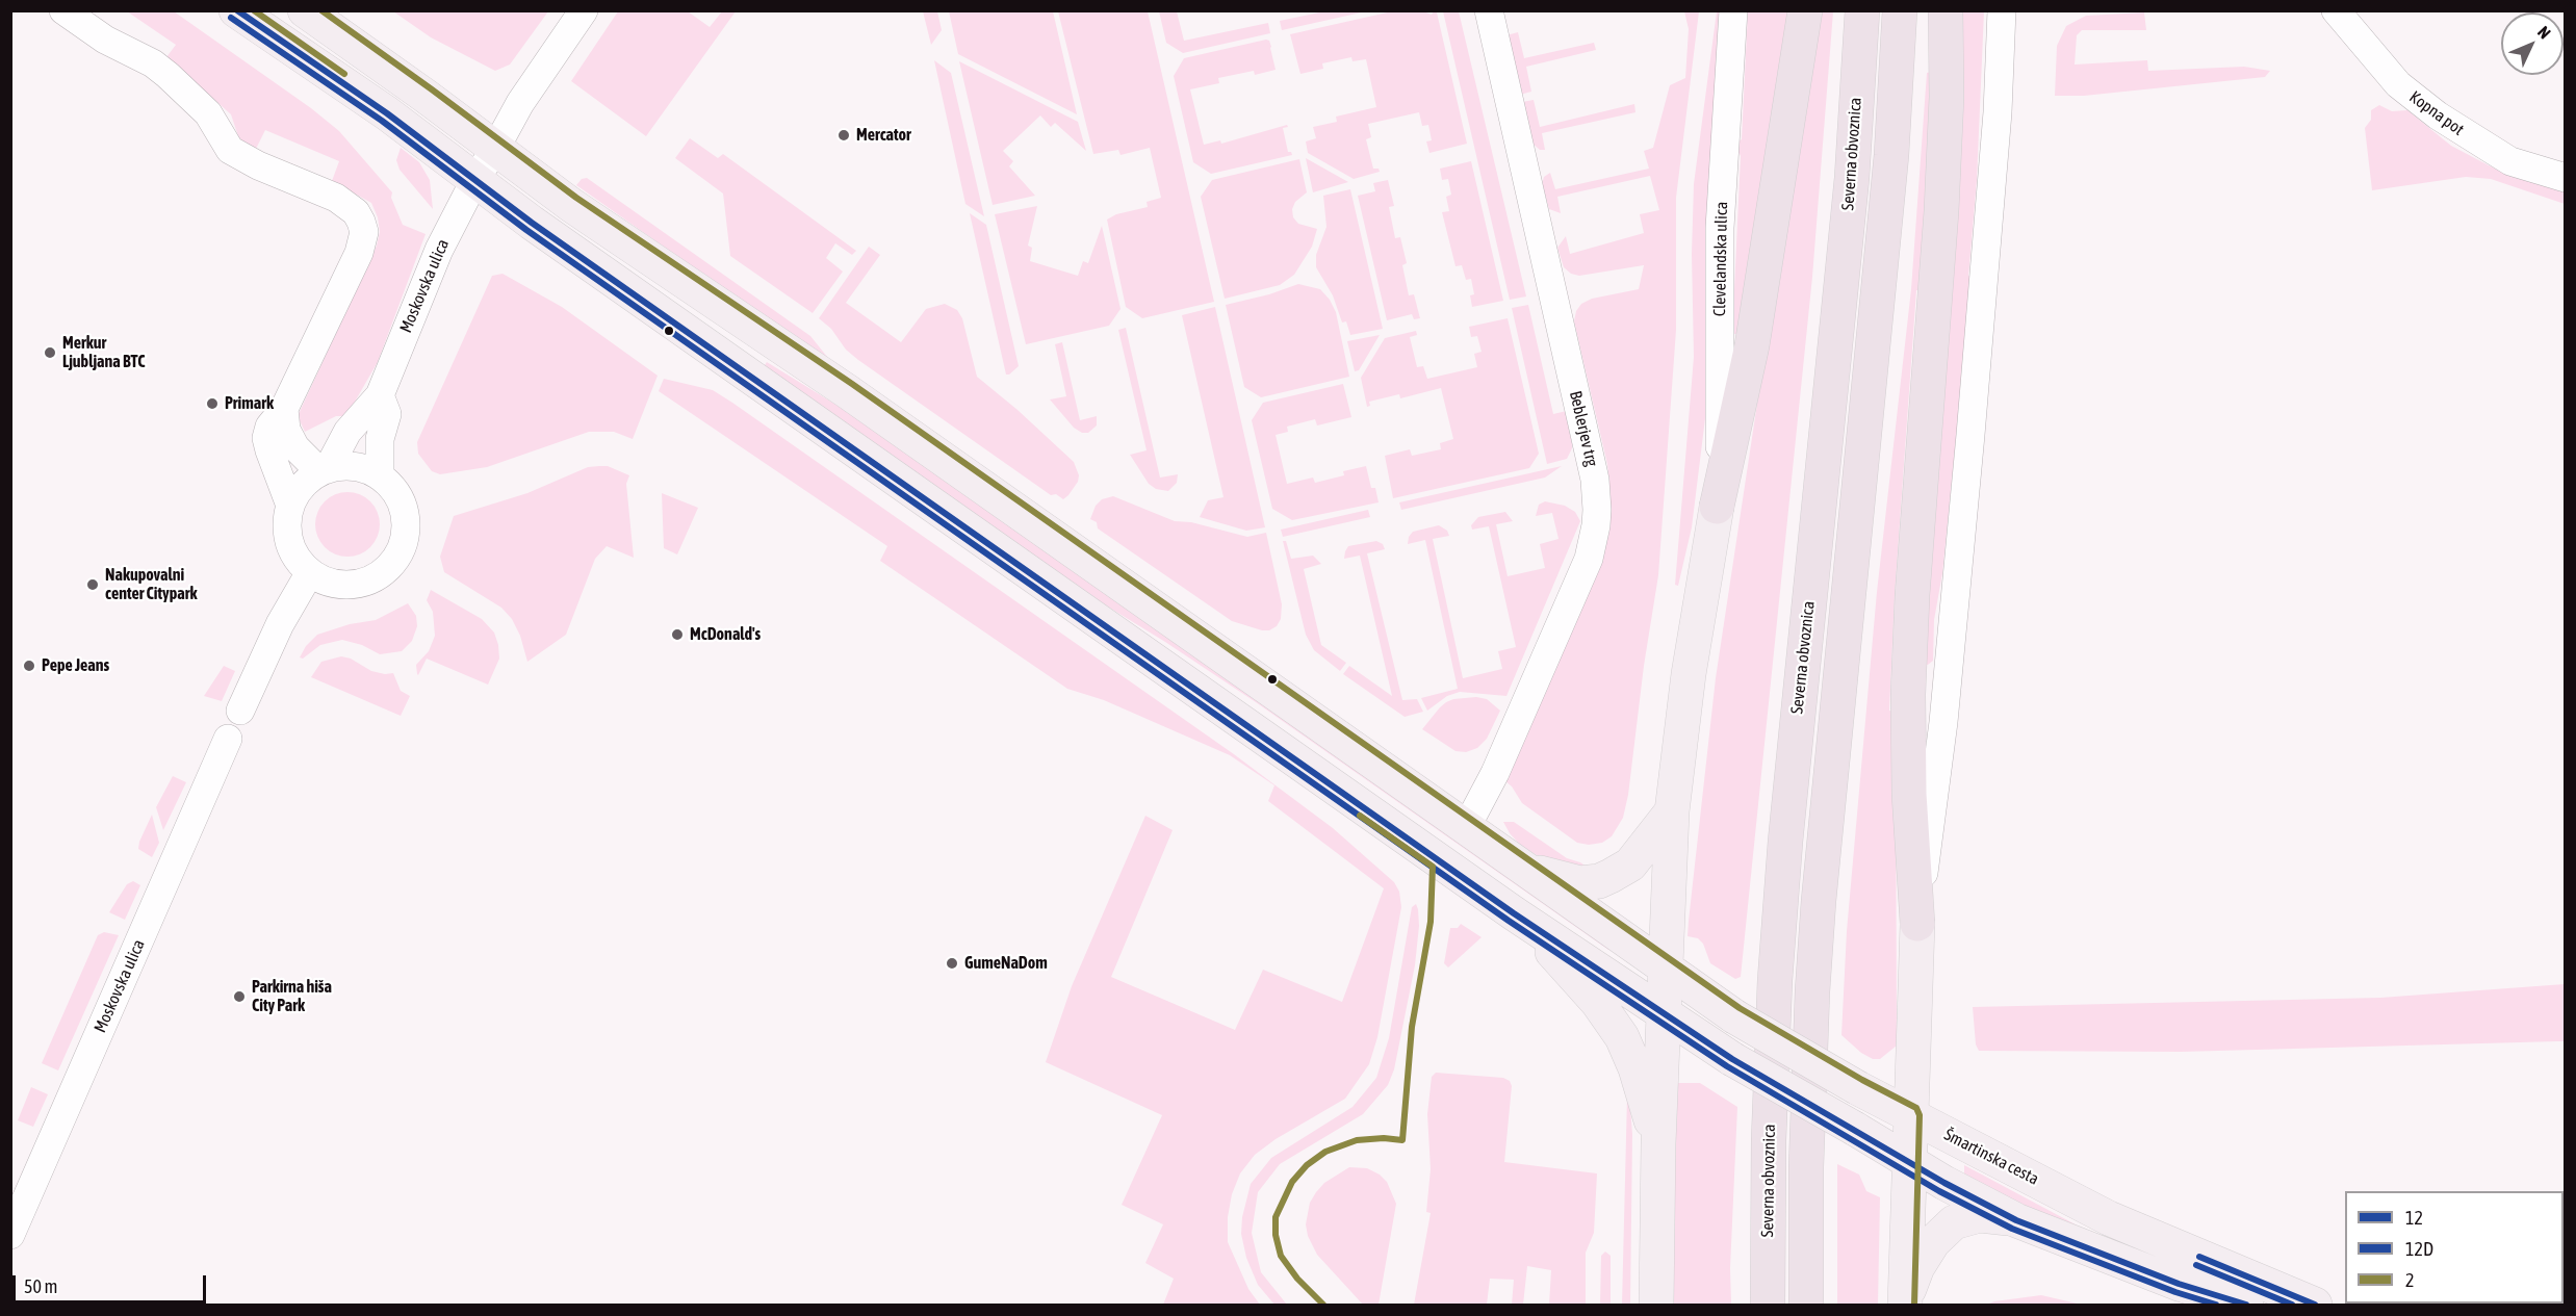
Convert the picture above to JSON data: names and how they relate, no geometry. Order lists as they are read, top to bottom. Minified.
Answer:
{"streets":{"highway":["Severna obvoznica"],"main road":["Šmartinska cesta"],"street":["Kopna pot","Clevelandska ulica","Moskovska ulica","Beblerjev trg"]},"crossings":[["Moskovska ulica","Šmartinska cesta"],["Beblerjev trg","Šmartinska cesta"]],"places":["Mercator","Merkur Ljubljana BTC","Primark","Nakupovalni center Citypark","McDonald's","Pepe Jeans","GumeNaDom","Parkirna hiša City Park"],"lines":["transit line 12","transit line 2","transit line 12D"],"legend":["12","12D","2"],"scale_bar":"50 m","north":"top right"}
